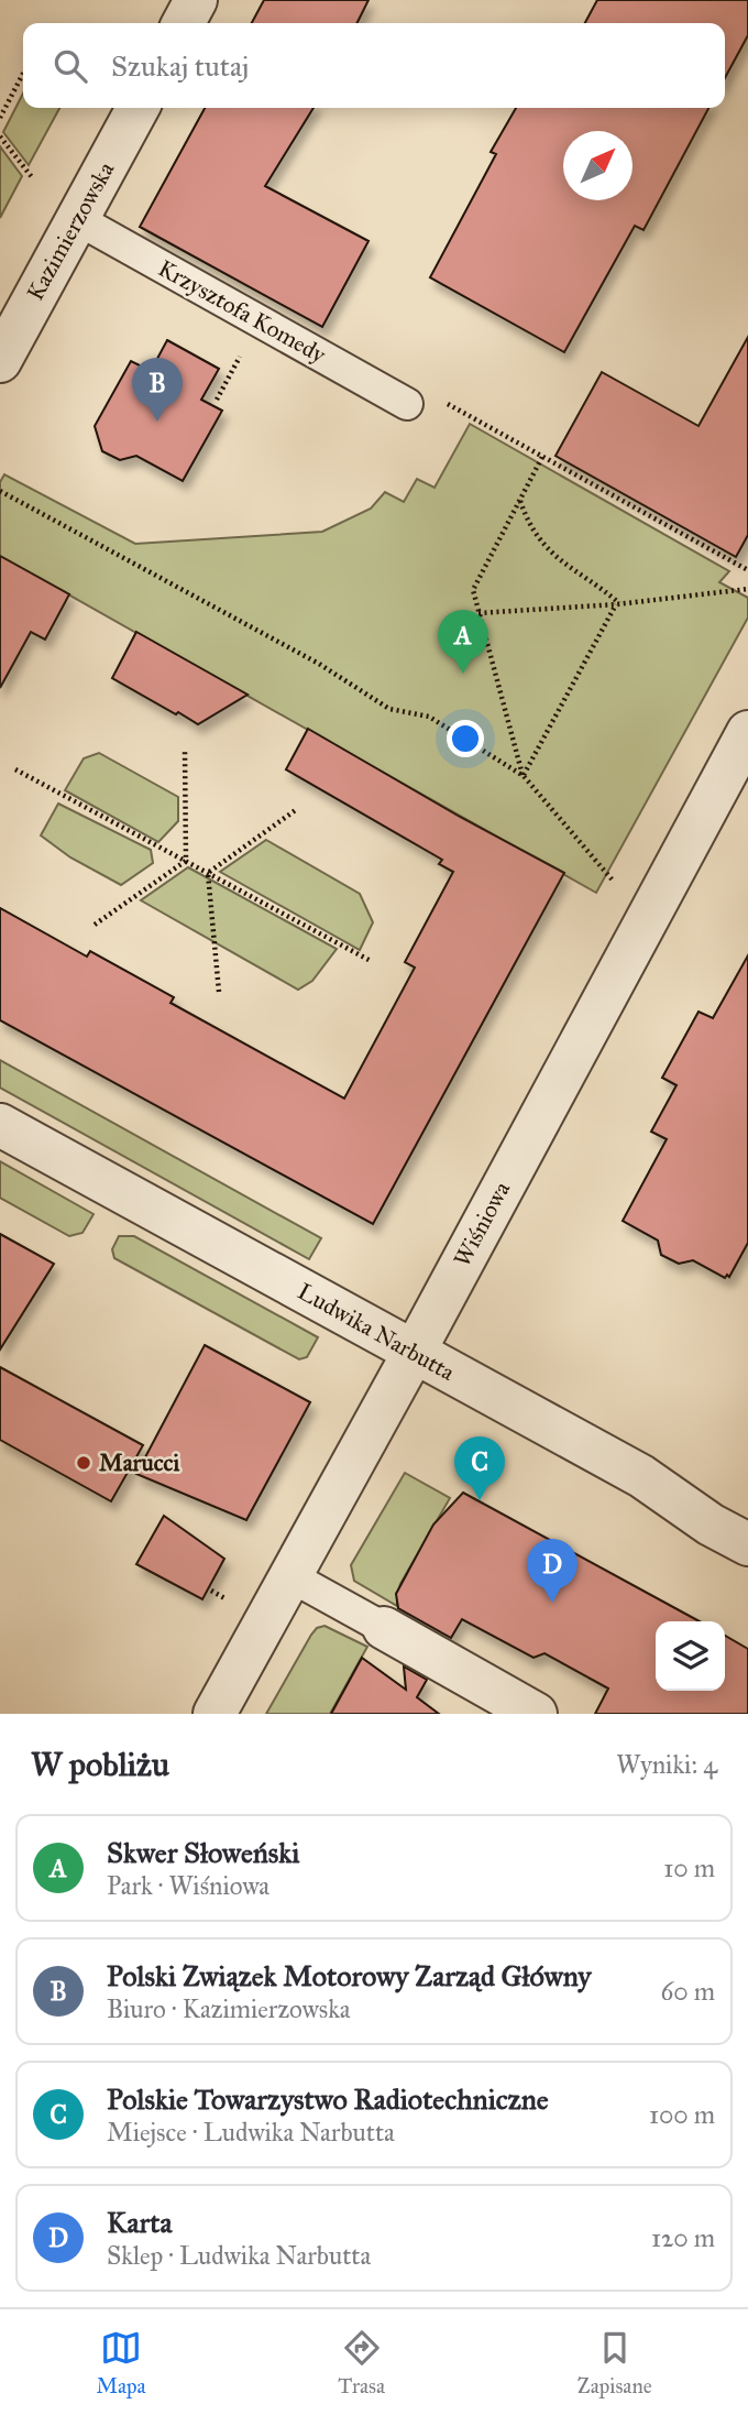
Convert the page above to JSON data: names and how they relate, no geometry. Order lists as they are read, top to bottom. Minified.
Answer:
{"streets":{"street":["Kazimierzowska","Wiśniowa","Ludwika Narbutta"],"lane":["Krzysztofa Komedy"]},"crossings":[["Kazimierzowska","Krzysztofa Komedy"],["Wiśniowa","Ludwika Narbutta"]],"places":["Marucci"],"north":"top right","page":{"search":"Szukaj tutaj","pins":["B","A","C","D"],"heading":["W pobliżu","Wyniki: 4"],"list":[{"mark":"A","name":"Skwer Słoweński","note":"Park · Wiśniowa","value":"10 m"},{"mark":"B","name":"Polski Związek Motorowy Zarząd Główny","note":"Biuro · Kazimierzowska","value":"60 m"},{"mark":"C","name":"Polskie Towarzystwo Radiotechniczne","note":"Miejsce · Ludwika Narbutta","value":"100 m"},{"mark":"D","name":"Karta","note":"Sklep · Ludwika Narbutta","value":"120 m"}],"nav":["Mapa","Trasa","Zapisane"]}}
